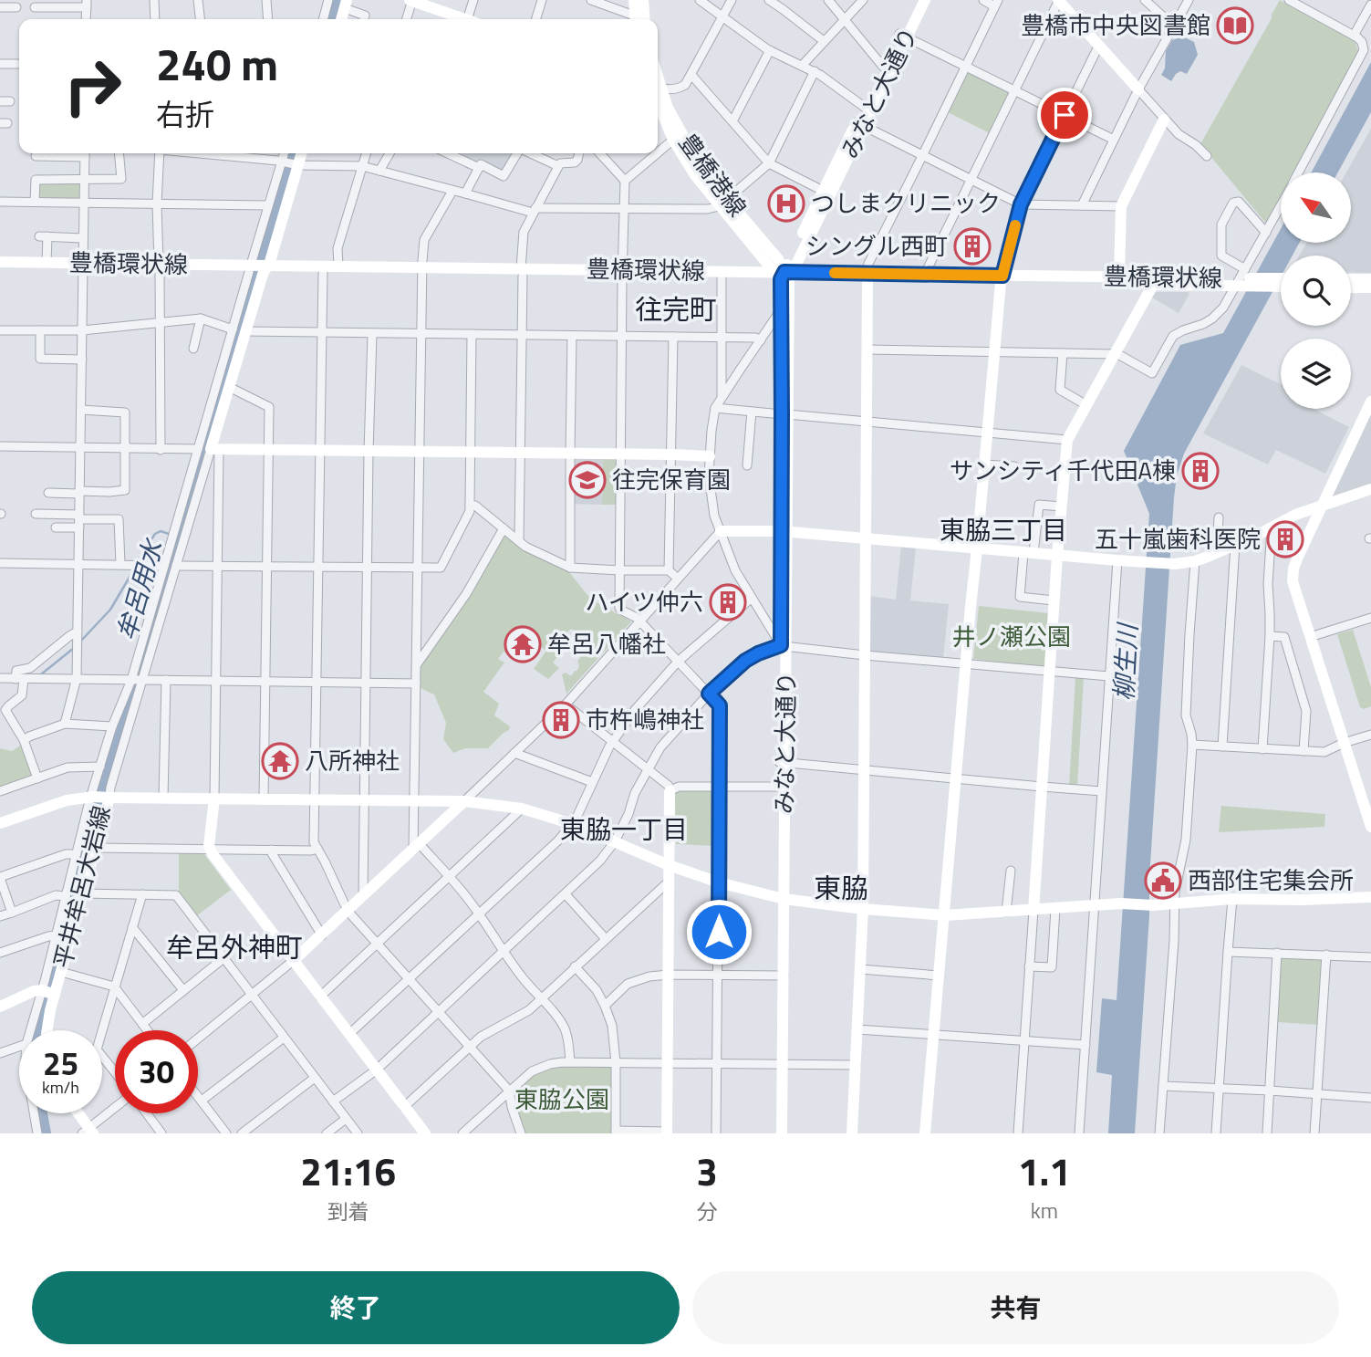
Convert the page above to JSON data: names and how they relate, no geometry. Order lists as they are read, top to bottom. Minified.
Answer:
{"streets":{"street":["みなと大通り","豊橋港線","豊橋環状線","平井牟呂大岩線"]},"crossings":[["みなと大通り","豊橋港線"],["みなと大通り","豊橋環状線"],["豊橋港線","豊橋環状線"]],"districts":["往完町","東脇三丁目","東脇一丁目","東脇","牟呂外神町"],"water":["牟呂用水","柳生川"],"parks":["井ノ瀬公園","東脇公園"],"places":{"library":["豊橋市中央図書館"],"hospital":["つしまクリニック"],"building":["シングル西町","サンシティ千代田A棟","五十嵐歯科医院","ハイツ仲六","市杵嶋神社"],"school or university":["往完保育園"],"temple":["牟呂八幡社","八所神社"],"public building":["西部住宅集会所"]},"north":"top left","page":{"turn":["240 m","右折"],"speed":"25 km/h","limit":"30","eta":["21:16","到着","3","分","1.1","km"],"buttons":["終了","共有"]}}
